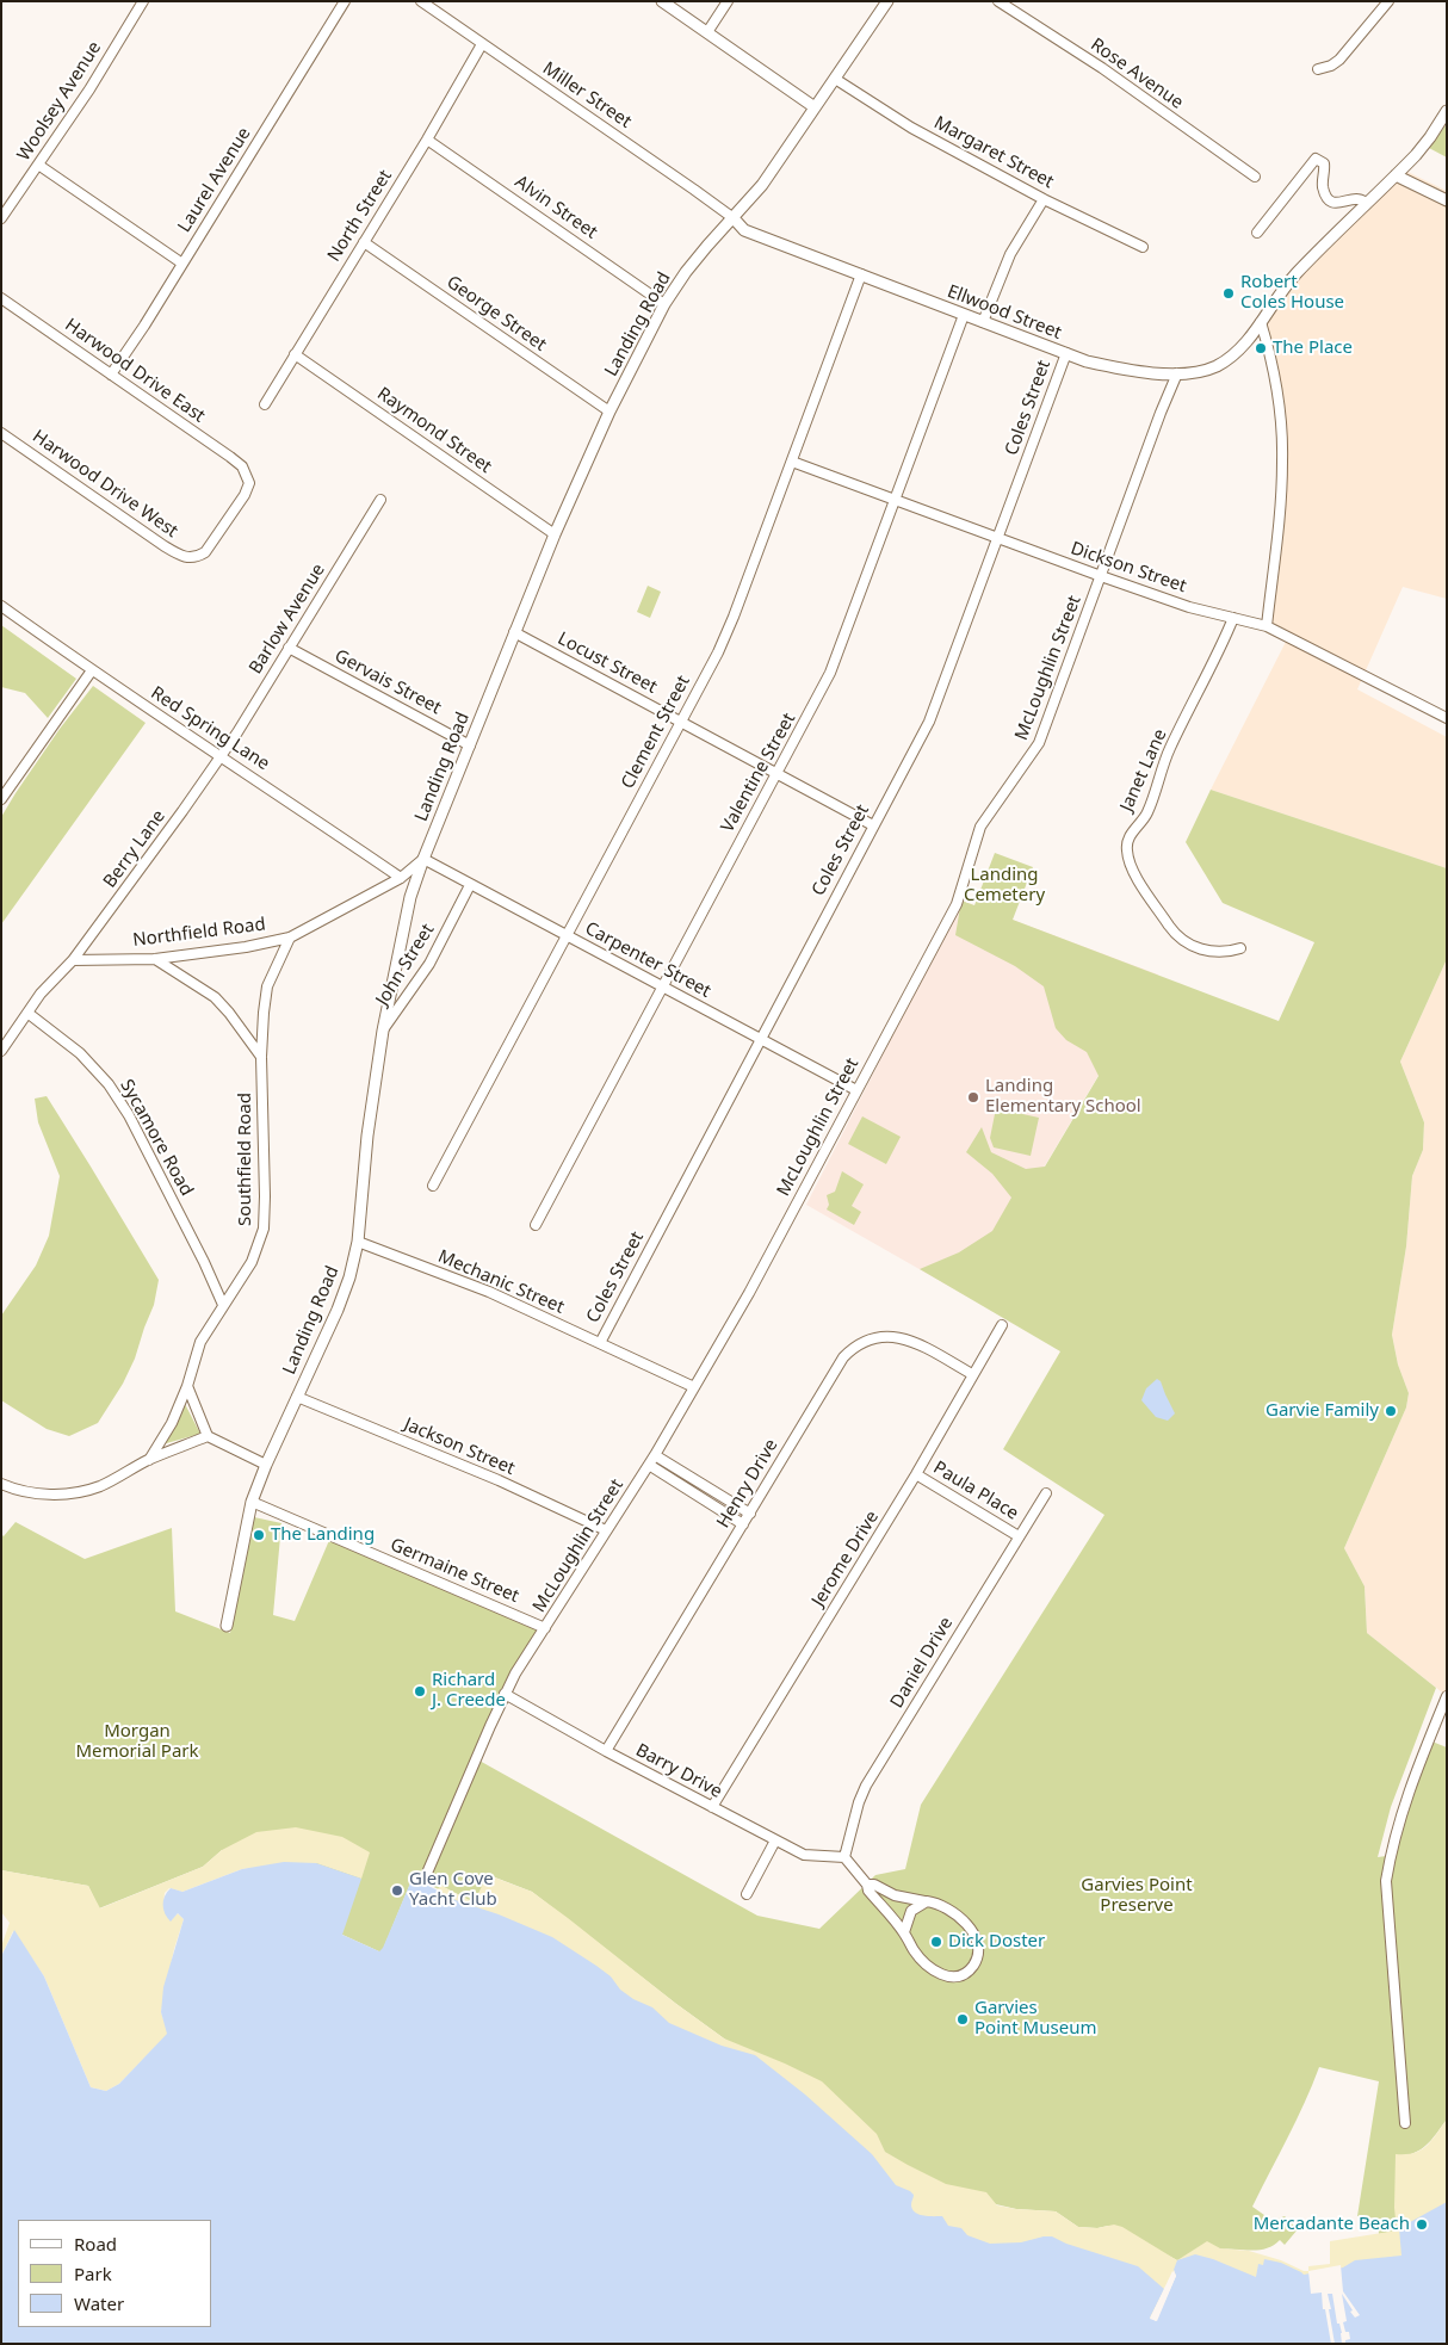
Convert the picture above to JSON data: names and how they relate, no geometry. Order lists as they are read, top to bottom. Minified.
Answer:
{"streets":{"street":["Rose Avenue","Miller Street","Woolsey Avenue","Margaret Street","Laurel Avenue","Alvin Street","North Street","Ellwood Street","George Street","Landing Road","Harwood Drive East","Coles Street","Raymond Street","Harwood Drive West","Dickson Street","Barlow Avenue","Locust Street","McLoughlin Street","Gervais Street","Red Spring Lane","Clement Street","Janet Lane","Valentine Street","Berry Lane","Northfield Road","Carpenter Street","John Street","Sycamore Road","Southfield Road","Mechanic Street","Jackson Street","Henry Drive","Paula Place","Jerome Drive","Germaine Street","Daniel Drive","Barry Drive"]},"crossings":[["Miller Street","North Street"],["Miller Street","Ellwood Street"],["Miller Street","Landing Road"],["Margaret Street","Landing Road"],["Laurel Avenue","Harwood Drive East"],["Alvin Street","North Street"],["Alvin Street","Landing Road"],["North Street","George Street"],["North Street","Raymond Street"],["Ellwood Street","Landing Road"],["Ellwood Street","Coles Street"],["Ellwood Street","McLoughlin Street"],["Ellwood Street","Clement Street"],["Ellwood Street","Valentine Street"],["George Street","Landing Road"],["Landing Road","Raymond Street"],["Landing Road","Locust Street"],["Landing Road","Gervais Street"],["Landing Road","Northfield Road"],["Landing Road","Carpenter Street"],["Landing Road","John Street"],["Landing Road","Mechanic Street"],["Landing Road","Jackson Street"],["Landing Road","Germaine Street"],["Harwood Drive East","Harwood Drive West"],["Coles Street","Dickson Street"],["Coles Street","Locust Street"],["Coles Street","Carpenter Street"],["Coles Street","Mechanic Street"],["Dickson Street","McLoughlin Street"],["Dickson Street","Clement Street"],["Dickson Street","Janet Lane"],["Dickson Street","Valentine Street"],["Barlow Avenue","Gervais Street"],["Barlow Avenue","Red Spring Lane"],["Barlow Avenue","Berry Lane"],["Locust Street","Clement Street"],["Locust Street","Valentine Street"],["McLoughlin Street","Carpenter Street"],["McLoughlin Street","Mechanic Street"],["McLoughlin Street","Jackson Street"],["McLoughlin Street","Germaine Street"],["McLoughlin Street","Barry Drive"],["Red Spring Lane","Berry Lane"],["Red Spring Lane","Northfield Road"],["Clement Street","Carpenter Street"],["Valentine Street","Carpenter Street"],["Berry Lane","Northfield Road"],["Northfield Road","Carpenter Street"],["Northfield Road","Southfield Road"],["Carpenter Street","John Street"],["Sycamore Road","Southfield Road"],["Henry Drive","Jerome Drive"],["Henry Drive","Barry Drive"],["Paula Place","Jerome Drive"],["Paula Place","Daniel Drive"],["Jerome Drive","Barry Drive"],["Daniel Drive","Barry Drive"]],"parks":["Landing Cemetery","Morgan Memorial Park","Garvies Point Preserve"],"places":["Robert Coles House","The Place","Landing Elementary School","Garvie Family","The Landing","Richard J. Creede","Glen Cove Yacht Club","Dick Doster","Garvies Point Museum","Mercadante Beach"],"legend":["Road","Park","Water"]}
